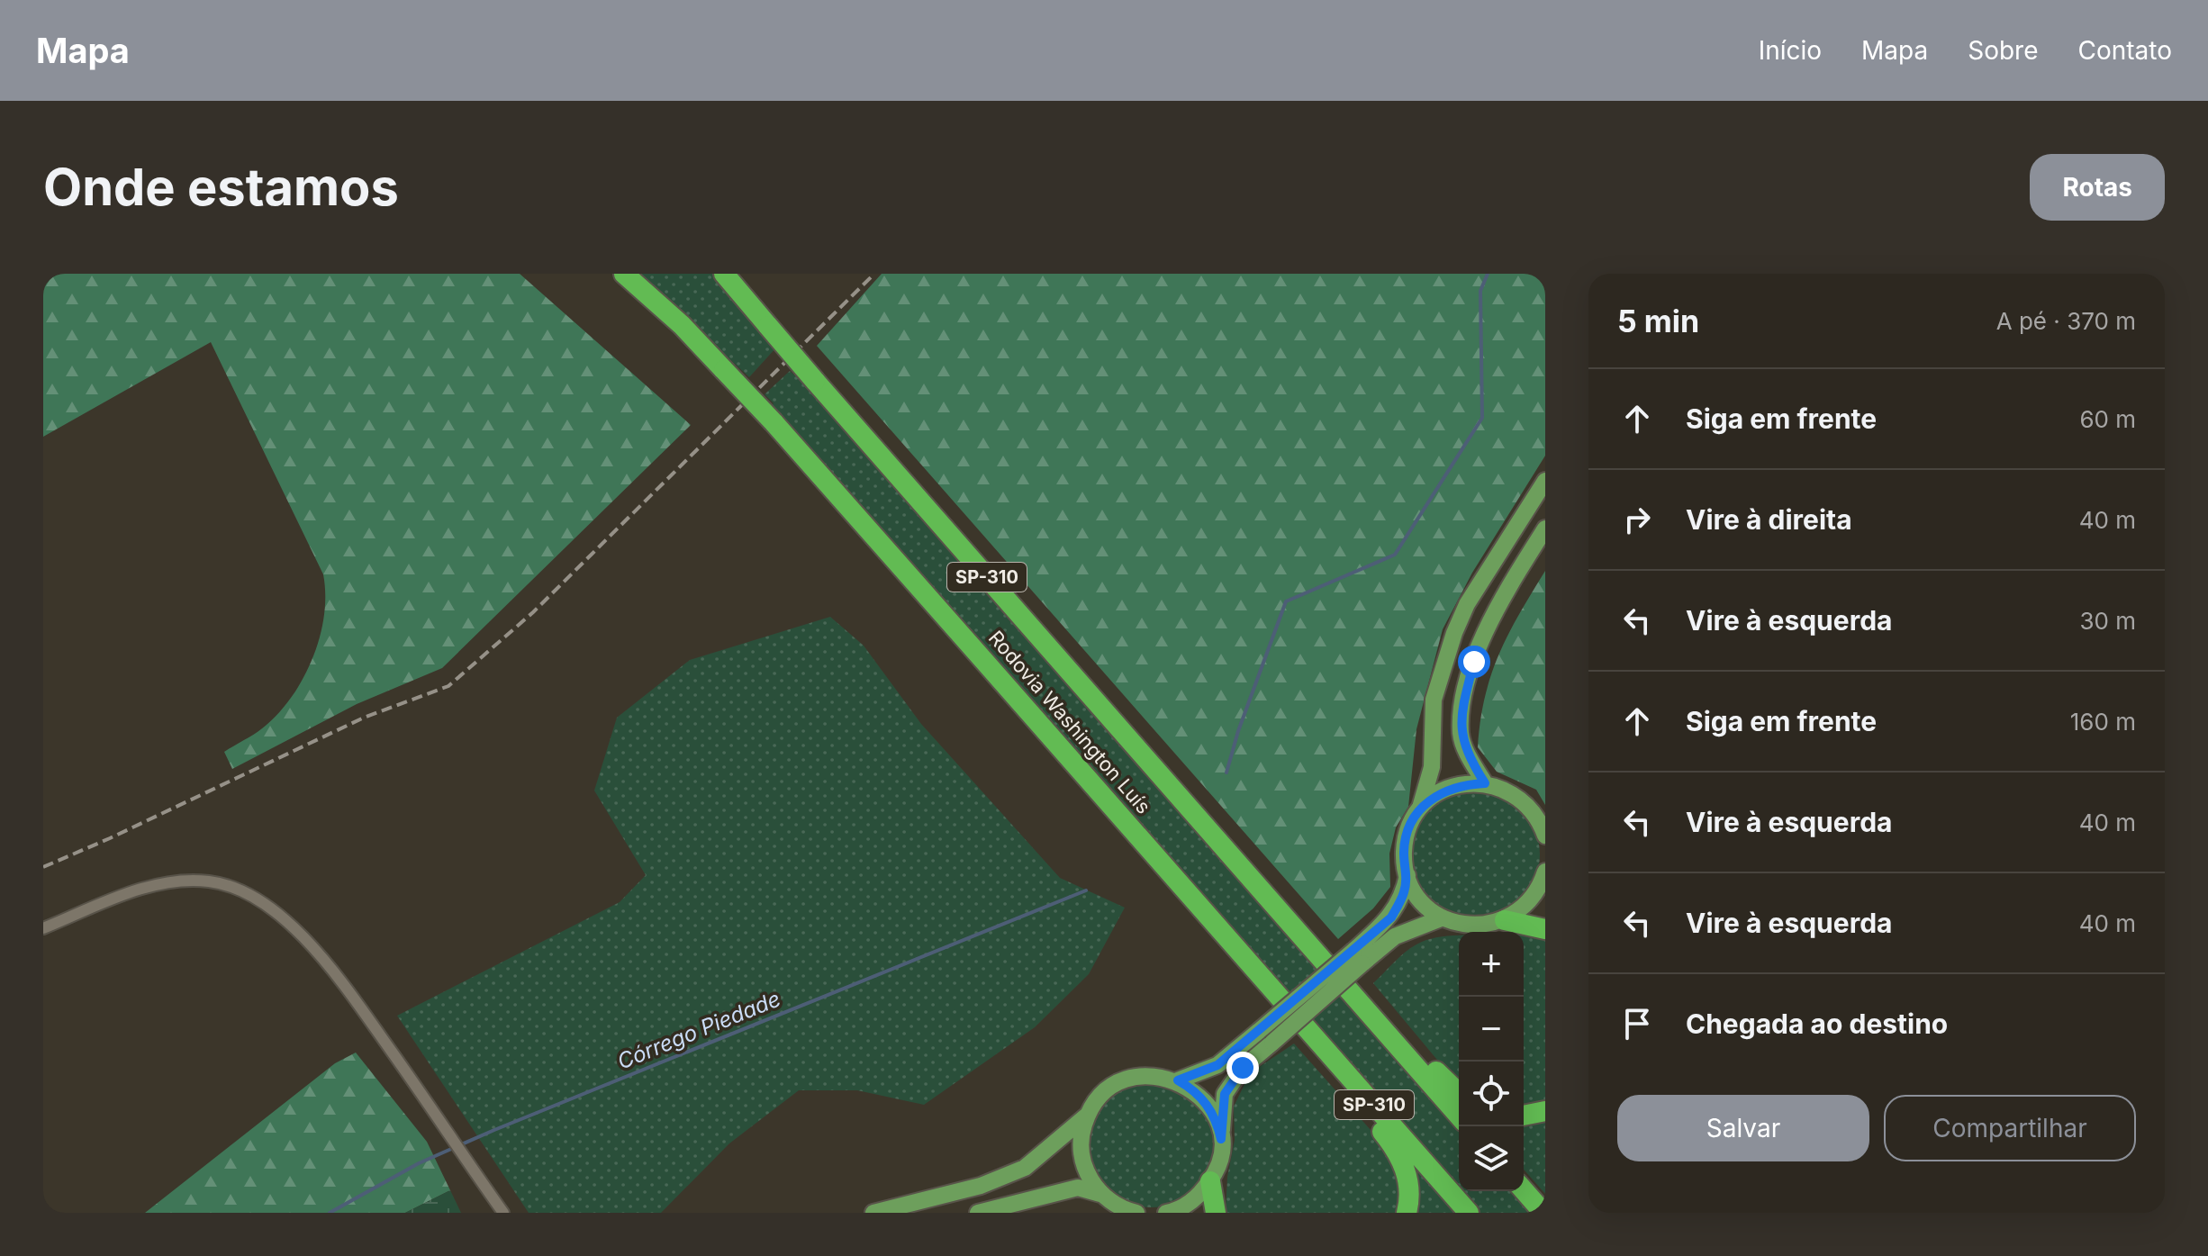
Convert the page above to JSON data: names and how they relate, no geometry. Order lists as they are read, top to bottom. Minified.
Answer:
{"streets":{"highway":["SP-310","Rodovia Washington Luís"]},"water":["Córrego Piedade"],"page":{"header":"Mapa","nav":["Início","Mapa","Sobre","Contato"],"buttons":["Rotas",["Salvar","Compartilhar"]],"title":"Onde estamos","heading":["5 min","A pé · 370 m"],"list":[["Siga em frente","60 m"],["Vire à direita","40 m"],["Vire à esquerda","30 m"],["Siga em frente","160 m"],["Vire à esquerda","40 m"],["Vire à esquerda","40 m"],"Chegada ao destino"],"map_buttons":["+","−"]}}
